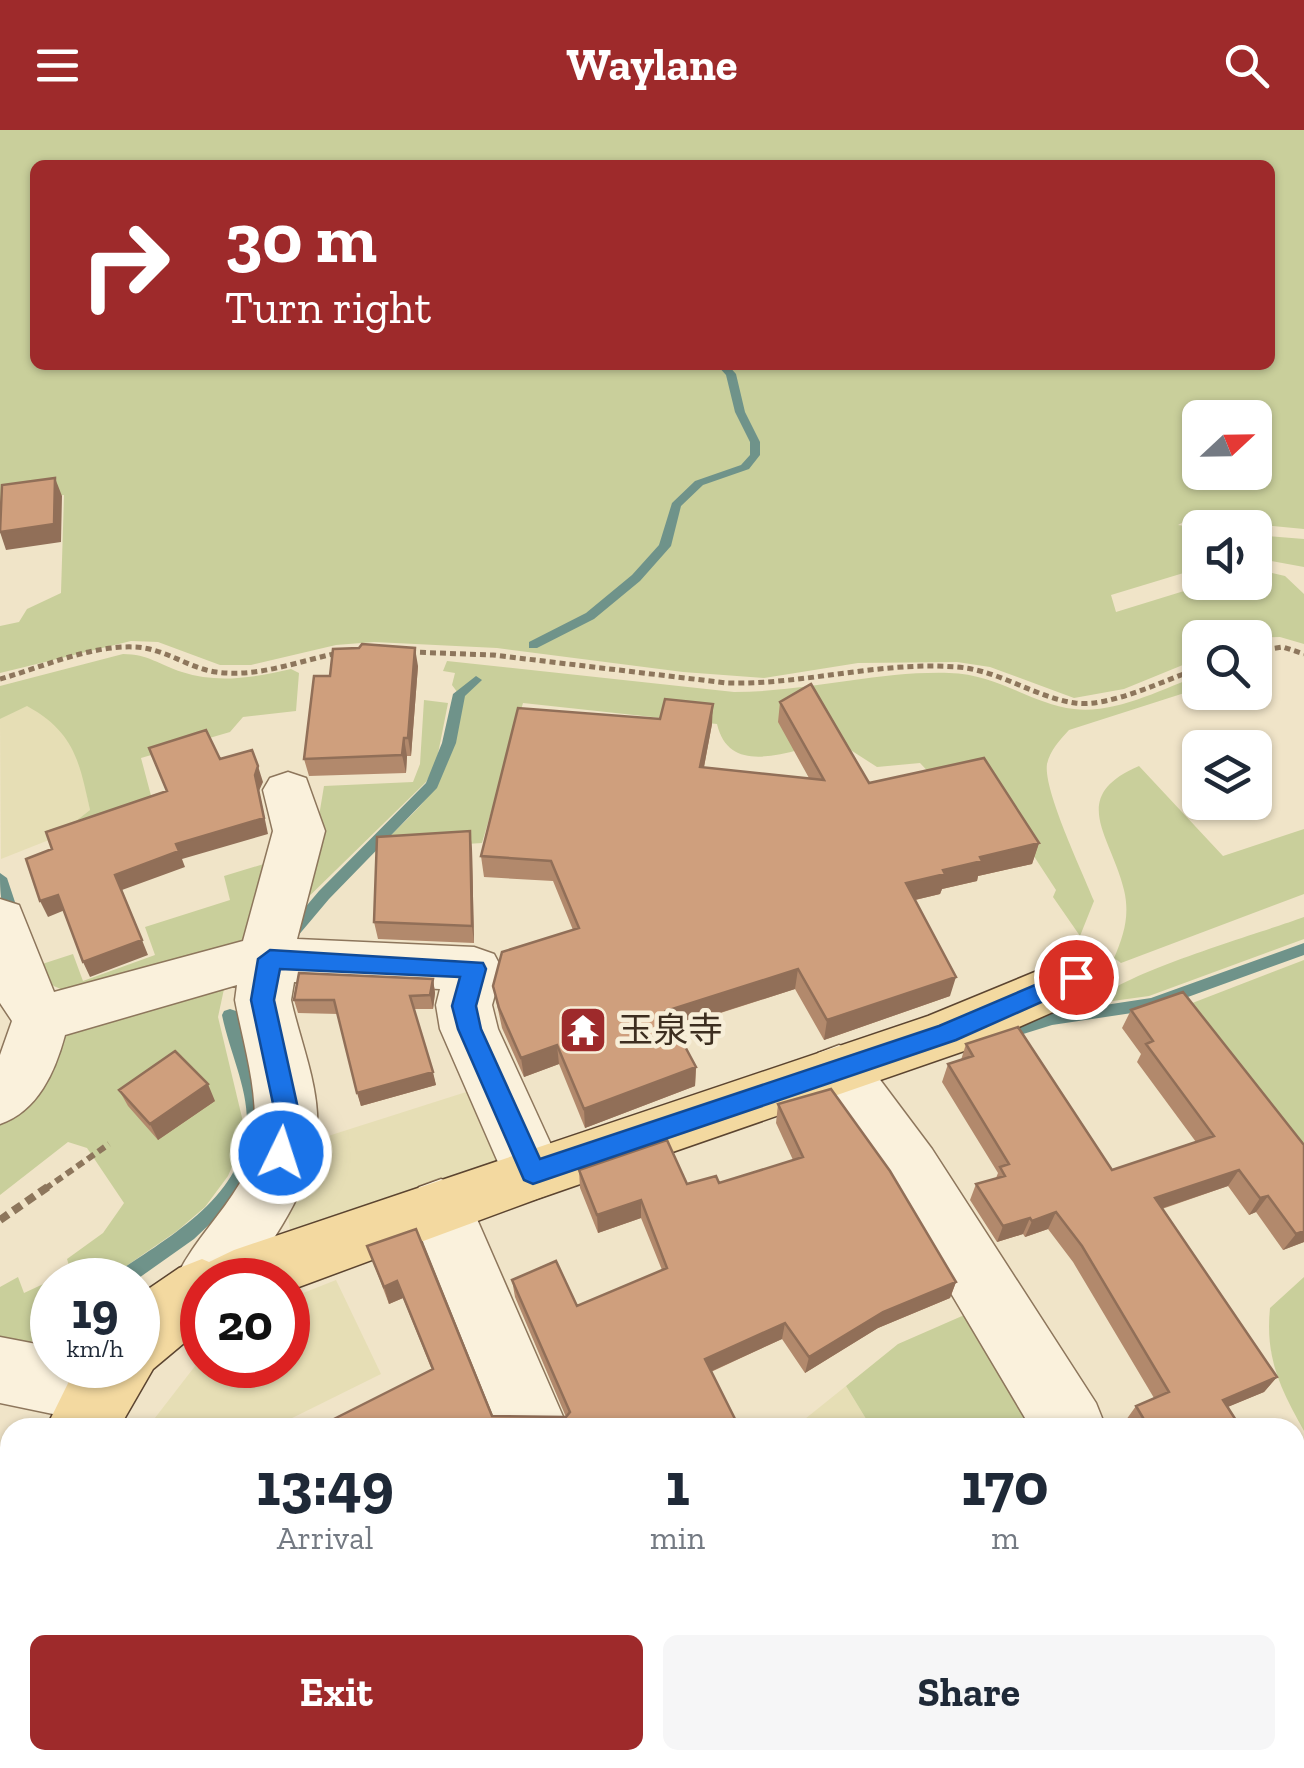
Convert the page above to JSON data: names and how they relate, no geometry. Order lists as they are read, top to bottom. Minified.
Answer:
{"places":{"temple":["玉泉寺"]},"north":"right","page":{"header":"Waylane","turn":["30 m","Turn right"],"speed":"19 km/h","limit":"20","eta":["13:49","Arrival","1","min","170","m"],"buttons":["Exit","Share"]}}
